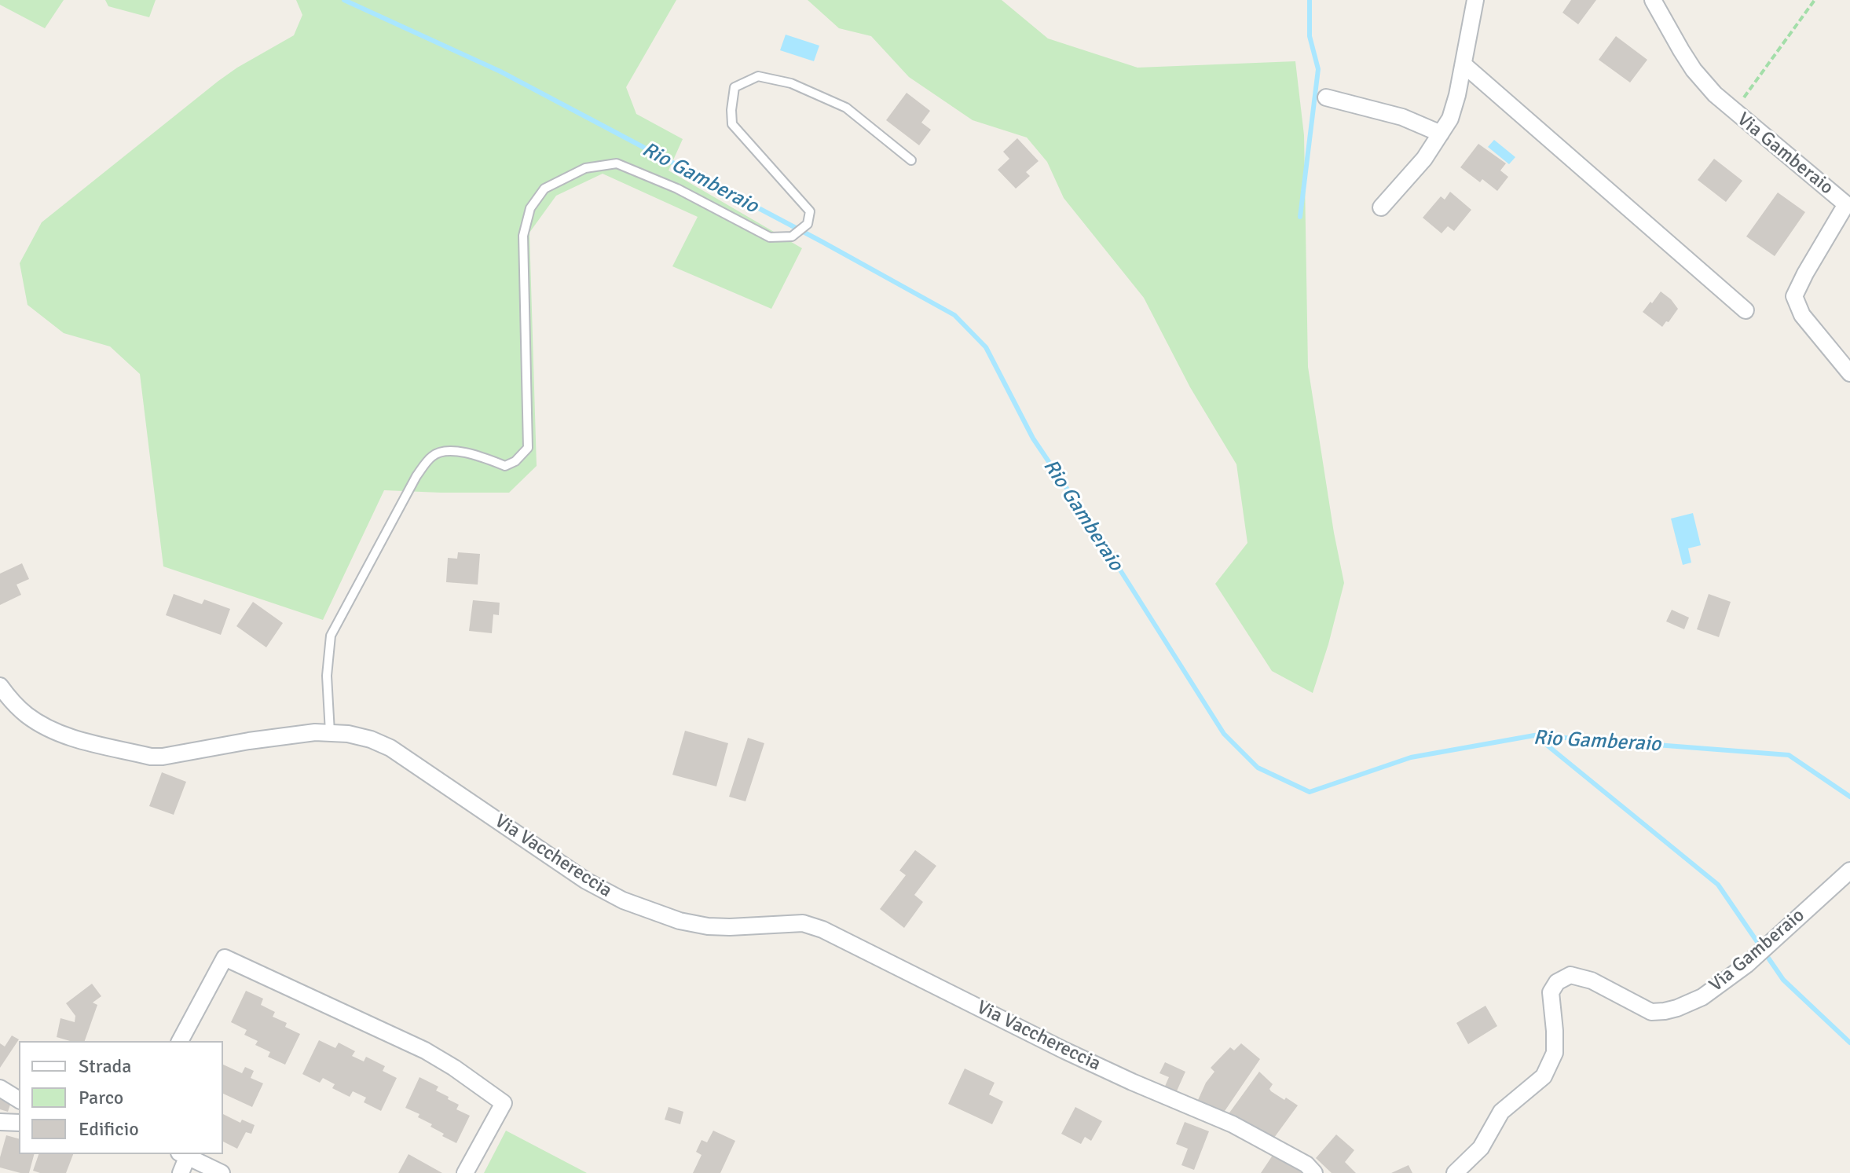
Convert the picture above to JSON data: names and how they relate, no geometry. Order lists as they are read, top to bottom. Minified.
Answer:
{"streets":{"street":["Via Gamberaio","Via Vacchereccia"]},"water":["Rio Gamberaio"],"legend":["Strada","Parco","Edificio"]}
